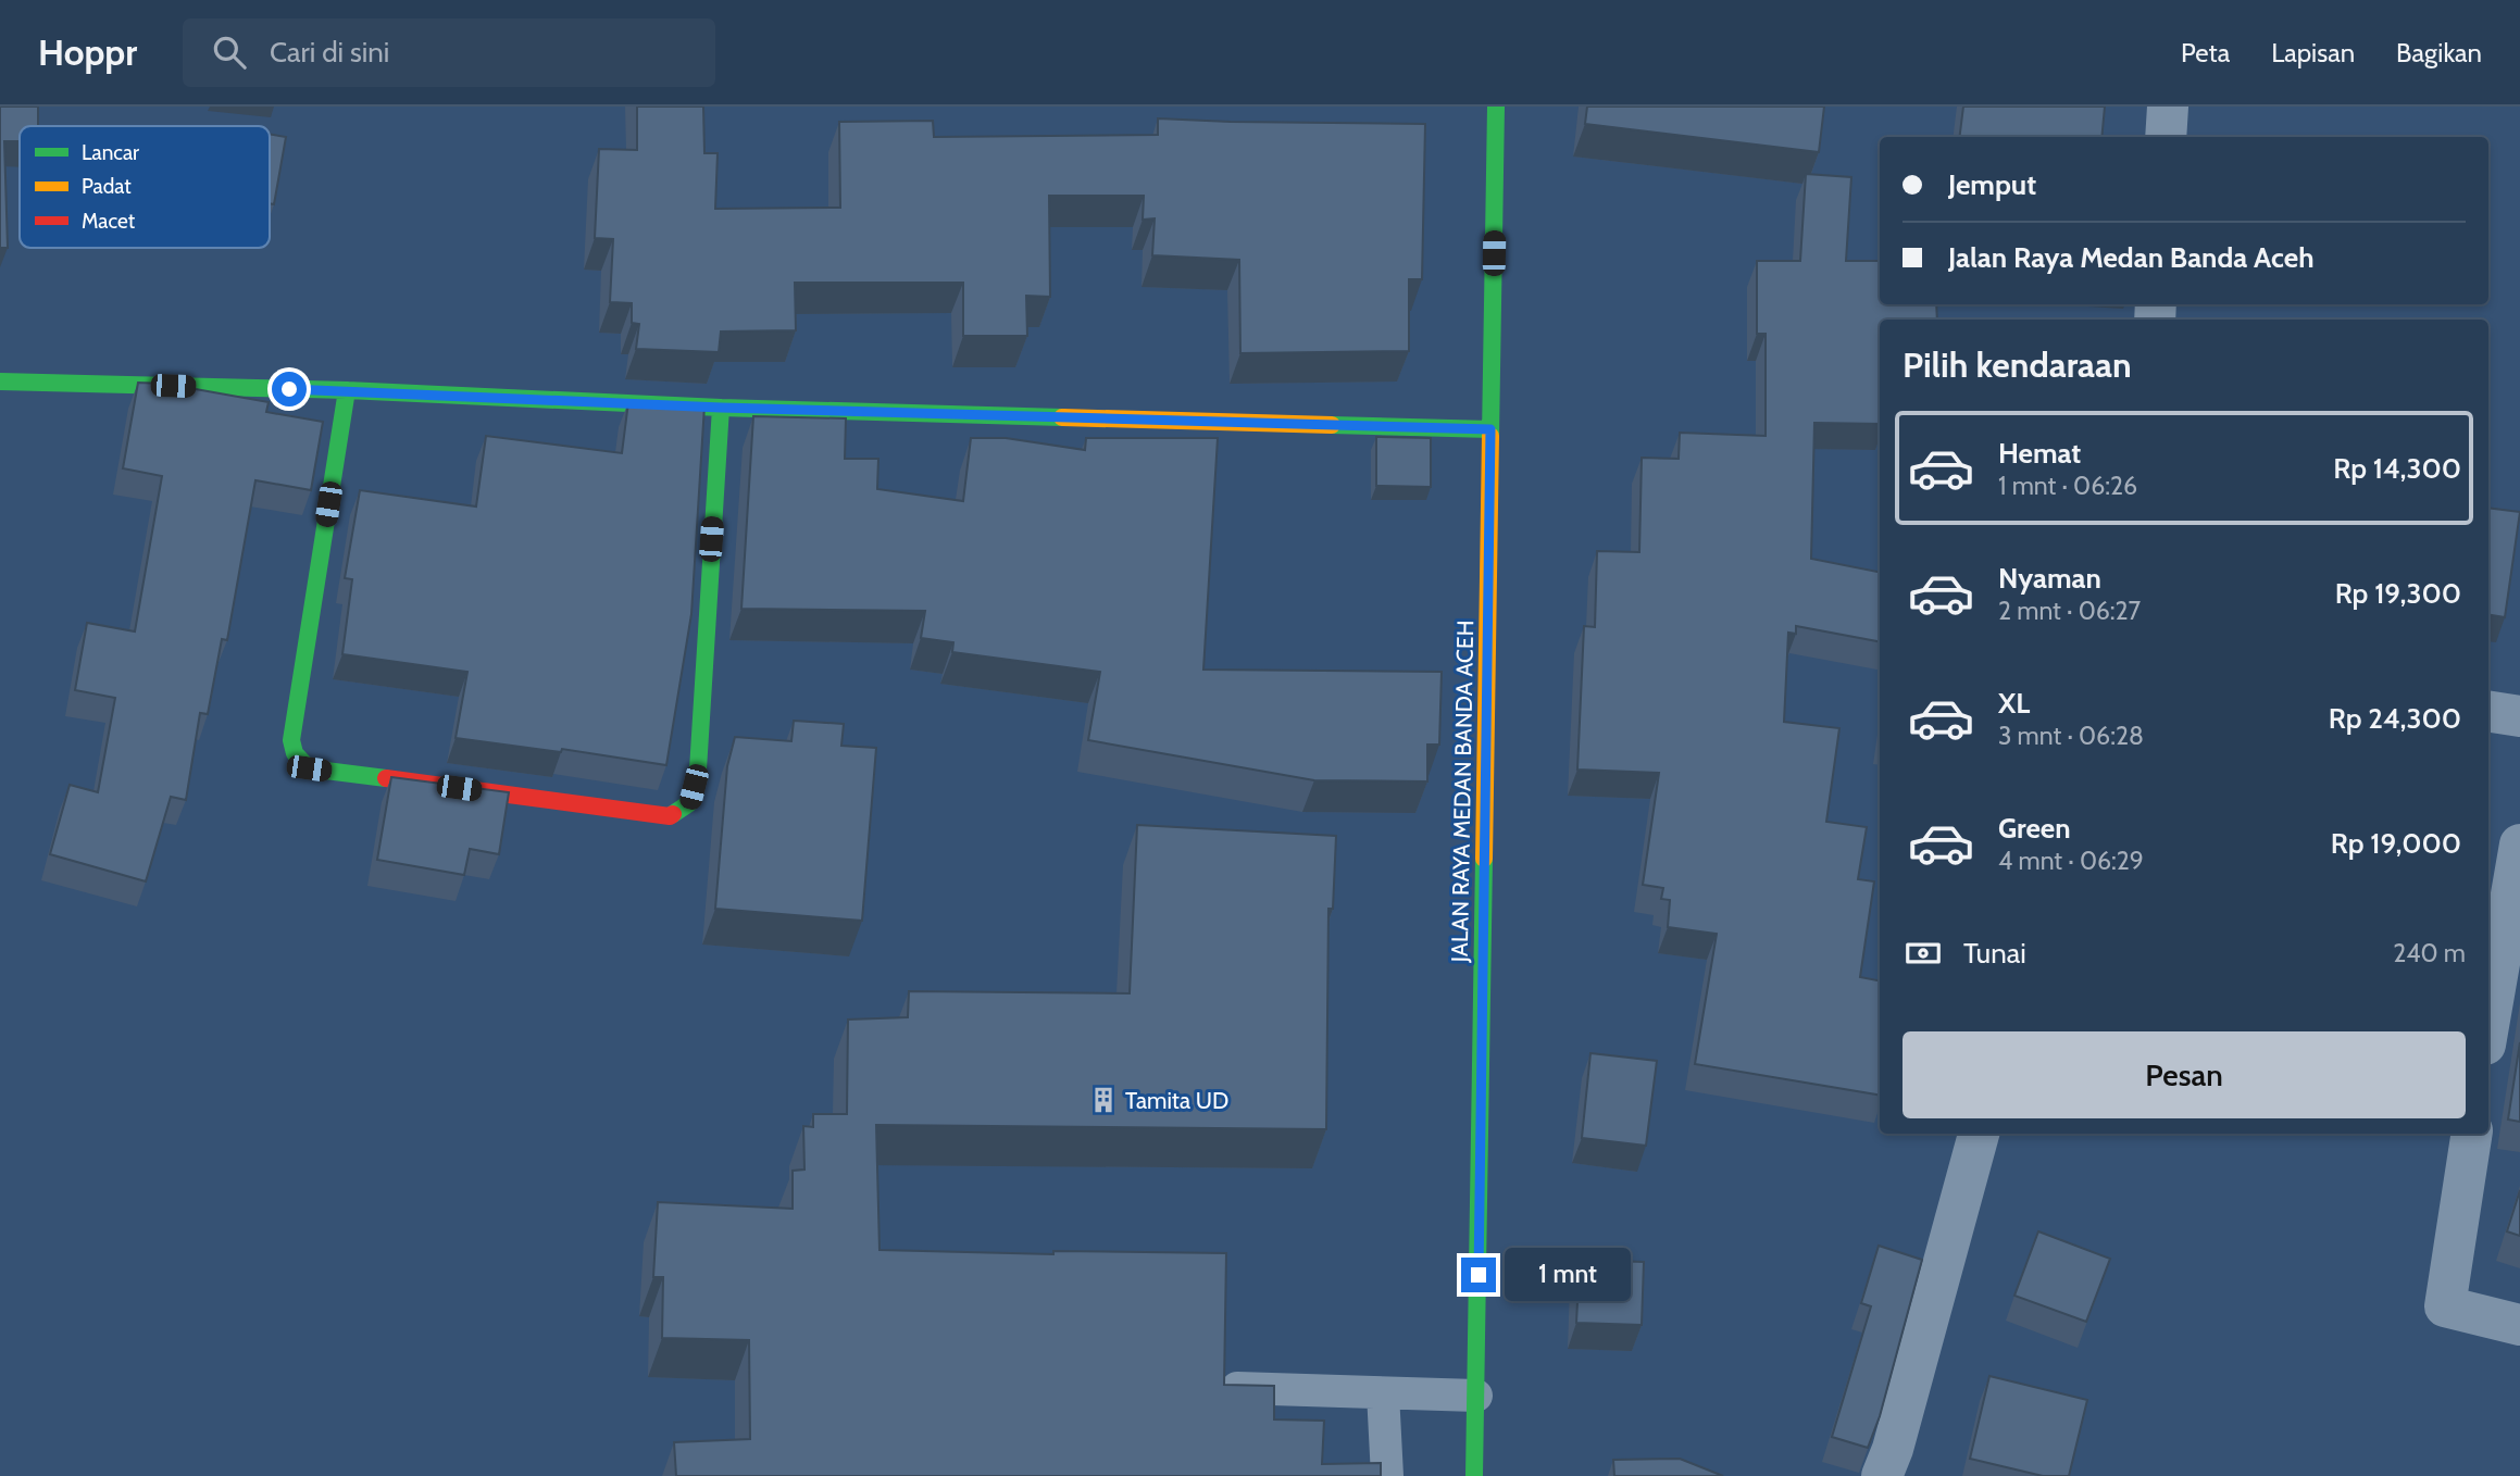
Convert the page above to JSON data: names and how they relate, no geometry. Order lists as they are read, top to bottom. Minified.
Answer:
{"streets":{"main road":["JALAN RAYA MEDAN BANDA ACEH"]},"places":{"building":["Tamita UD"]},"legend":["Lancar","Padat","Macet"],"page":{"header":"Hoppr","search":"Cari di sini","nav":["Peta","Lapisan","Bagikan"],"banner":["Jemput","Jalan Raya Medan Banda Aceh"],"heading":"Pilih kendaraan","list":[{"name":"Hemat","note":"1 mnt · 06:26","value":"Rp 14,300"},{"name":"Nyaman","note":"2 mnt · 06:27","value":"Rp 19,300"},{"name":"XL","note":"3 mnt · 06:28","value":"Rp 24,300"},{"name":"Green","note":"4 mnt · 06:29","value":"Rp 19,000"}],"pay":["Tunai","240 m"],"buttons":"Pesan","bubble":"1 mnt"}}
